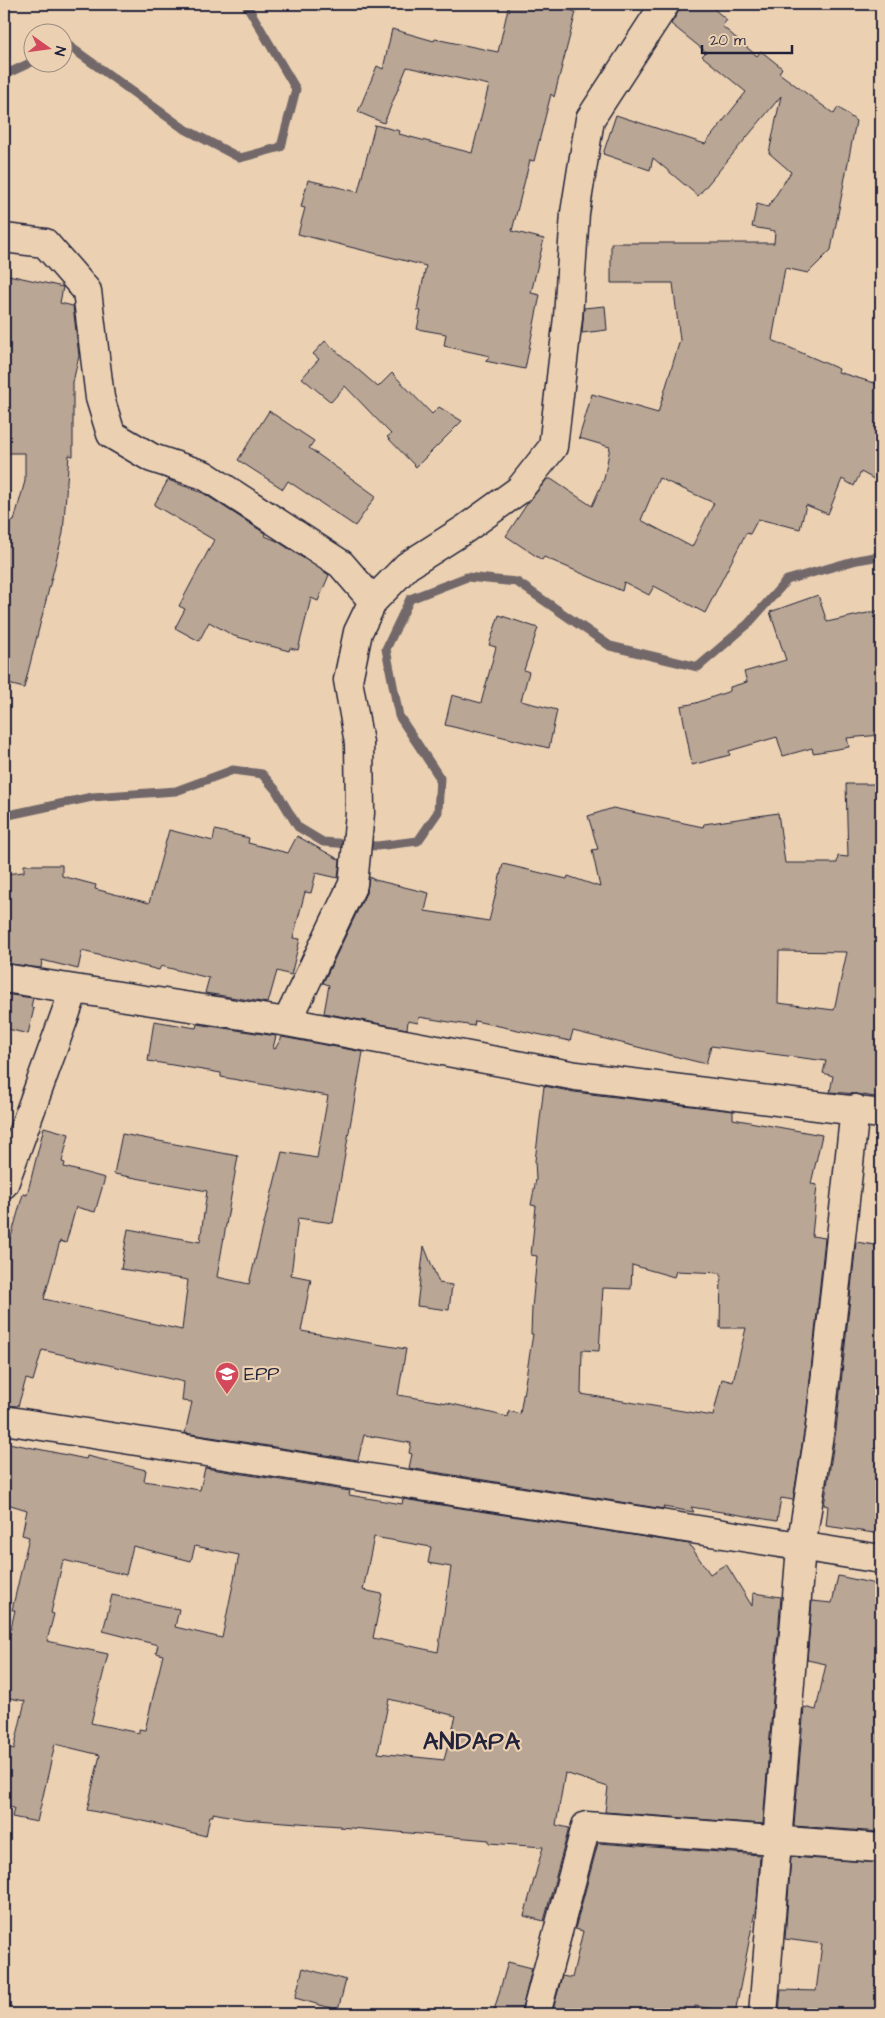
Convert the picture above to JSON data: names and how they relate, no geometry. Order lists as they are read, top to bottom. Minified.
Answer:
{"districts":["ANDAPA"],"places":{"school or university":["EPP"]},"scale_bar":"20 m","north":"right"}
